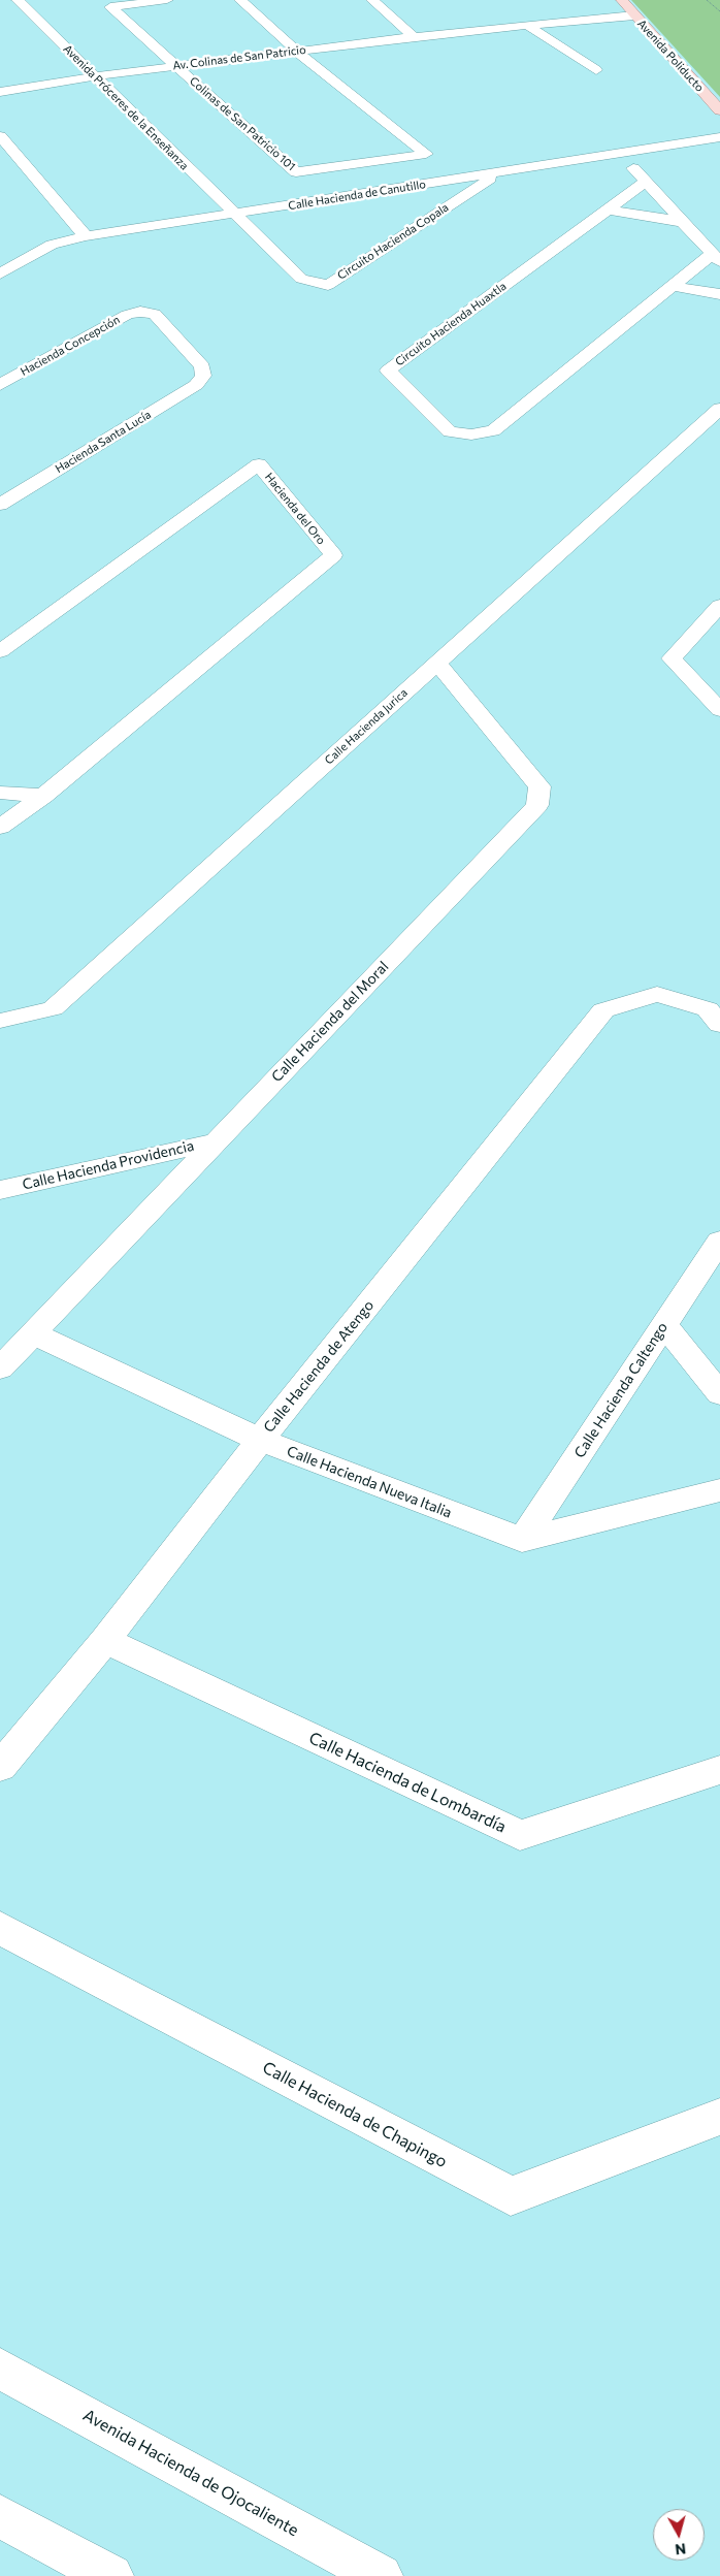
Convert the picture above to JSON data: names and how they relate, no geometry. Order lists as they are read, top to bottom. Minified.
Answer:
{"streets":{"main road":["Avenida Poliducto"],"street":["Av. Colinas de San Patricio","Avenida Próceres de la Enseñanza","Colinas de San Patricio 101","Calle Hacienda de Canutillo","Circuito Hacienda Copala","Circuito Hacienda Huaxtla","Hacienda Concepción","Hacienda Santa Lucía","Hacienda del Oro","Calle Hacienda Jurica","Calle Hacienda del Moral","Calle Hacienda Providencia","Calle Hacienda de Atengo","Calle Hacienda Caltengo","Calle Hacienda Nueva Italia","Calle Hacienda de Lombardía","Calle Hacienda de Chapingo","Avenida Hacienda de Ojocaliente"]},"crossings":[["Avenida Poliducto","Av. Colinas de San Patricio"],["Av. Colinas de San Patricio","Avenida Próceres de la Enseñanza"],["Av. Colinas de San Patricio","Colinas de San Patricio 101"],["Avenida Próceres de la Enseñanza","Calle Hacienda de Canutillo"],["Avenida Próceres de la Enseñanza","Circuito Hacienda Copala"],["Calle Hacienda de Canutillo","Circuito Hacienda Copala"],["Hacienda Concepción","Hacienda Santa Lucía"],["Calle Hacienda Jurica","Calle Hacienda del Moral"],["Calle Hacienda del Moral","Calle Hacienda Providencia"],["Calle Hacienda del Moral","Calle Hacienda Nueva Italia"],["Calle Hacienda de Atengo","Calle Hacienda Nueva Italia"],["Calle Hacienda de Atengo","Calle Hacienda de Lombardía"],["Calle Hacienda Caltengo","Calle Hacienda Nueva Italia"]],"north":"bottom"}
